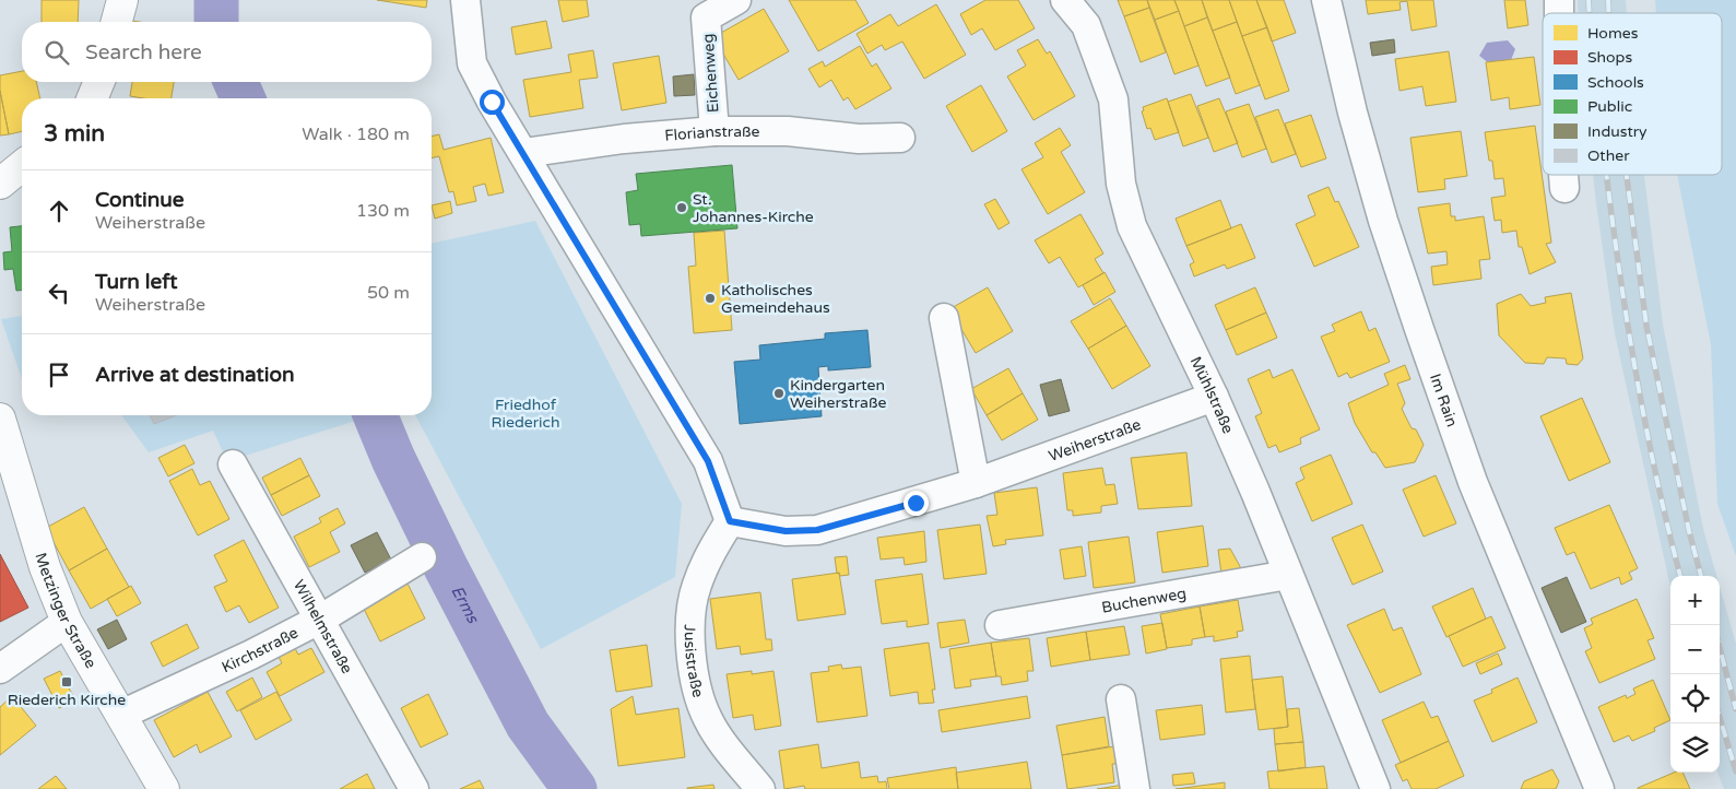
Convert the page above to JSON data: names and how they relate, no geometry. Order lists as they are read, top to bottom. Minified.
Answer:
{"streets":{"street":["Eichenweg","Florianstraße","Mühlstraße","Im Rain","Weiherstraße","Buchenweg","Metzinger Straße","Wilhelmstraße","Kirchstraße","Jusistraße"]},"crossings":[["Eichenweg","Florianstraße"],["Mühlstraße","Weiherstraße"],["Mühlstraße","Buchenweg"],["Weiherstraße","Jusistraße"],["Metzinger Straße","Kirchstraße"],["Wilhelmstraße","Kirchstraße"]],"water":["Erms"],"parks":["Friedhof Riederich"],"places":{"other":["St. Johannes-Kirche","Katholisches Gemeindehaus","Kindergarten Weiherstraße"],"transit":["Riederich Kirche"]},"legend":["Homes","Shops","Schools","Public","Industry","Other"],"page":{"search":"Search here","heading":["3 min","Walk · 180 m"],"list":[["Continue","Weiherstraße","130 m"],["Turn left","Weiherstraße","50 m"],"Arrive at destination"],"map_buttons":["+","−"]}}
